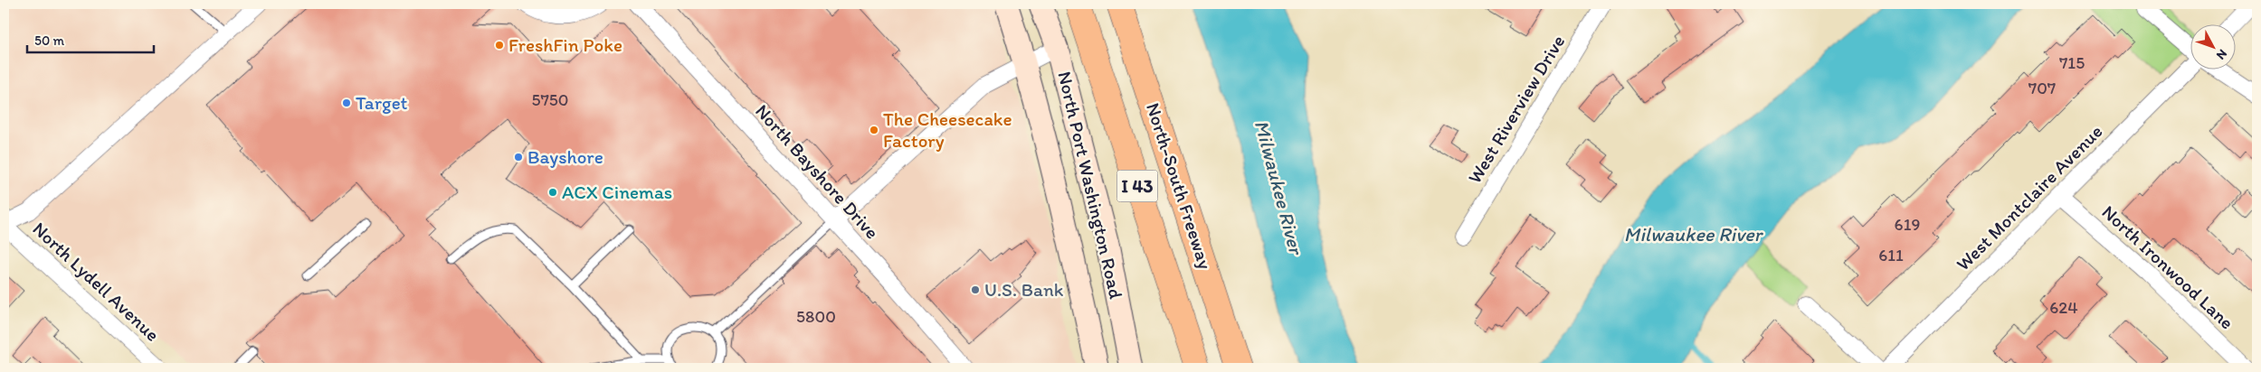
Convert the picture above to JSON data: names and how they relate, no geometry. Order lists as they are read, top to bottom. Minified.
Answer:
{"streets":{"highway":["I 43","North-South Freeway"],"main road":["North Port Washington Road"],"street":["West Riverview Drive","North Bayshore Drive","West Montclaire Avenue","North Ironwood Lane","North Lydell Avenue"]},"crossings":[["West Montclaire Avenue","North Ironwood Lane"]],"water":["Milwaukee River"],"places":["FreshFin Poke","Target","The Cheesecake Factory","Bayshore","ACX Cinemas","U.S. Bank"],"house_numbers":["715","707","5750","619","611","624","5800"],"scale_bar":"50 m","north":"bottom right"}
